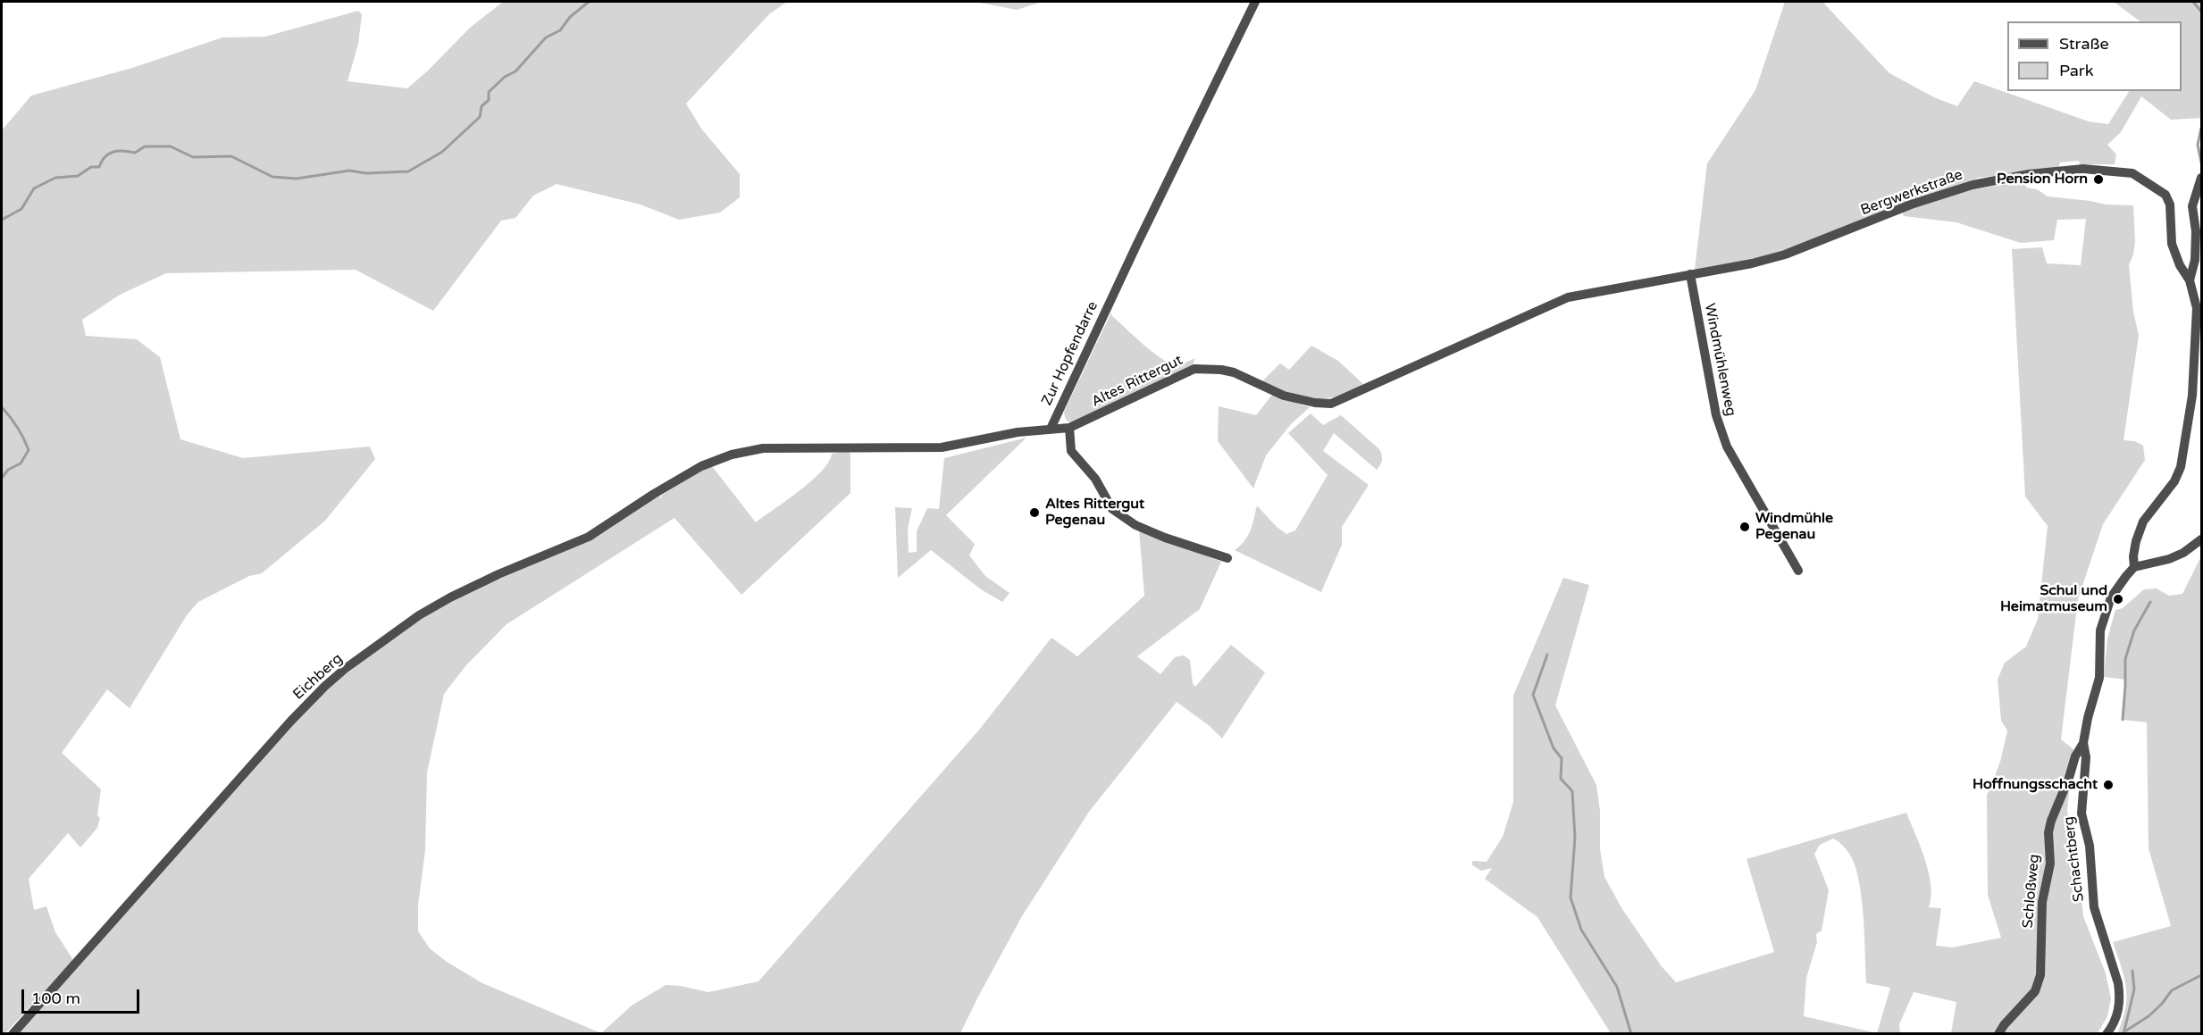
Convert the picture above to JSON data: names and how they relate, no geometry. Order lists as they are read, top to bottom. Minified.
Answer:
{"streets":{"street":["Bergwerkstraße","Zur Hopfendarre","Windmühlenweg","Altes Rittergut","Eichberg","Schachtberg","Schloßweg"]},"crossings":[["Bergwerkstraße","Windmühlenweg"],["Bergwerkstraße","Altes Rittergut"],["Bergwerkstraße","Schachtberg"],["Zur Hopfendarre","Altes Rittergut"],["Zur Hopfendarre","Eichberg"],["Windmühlenweg","Altes Rittergut"],["Schachtberg","Schloßweg"]],"places":["Pension Horn","Altes Rittergut Pegenau","Windmühle Pegenau","Schul und Heimatmuseum","Hoffnungsschacht"],"legend":["Straße","Park"],"scale_bar":"100 m"}
